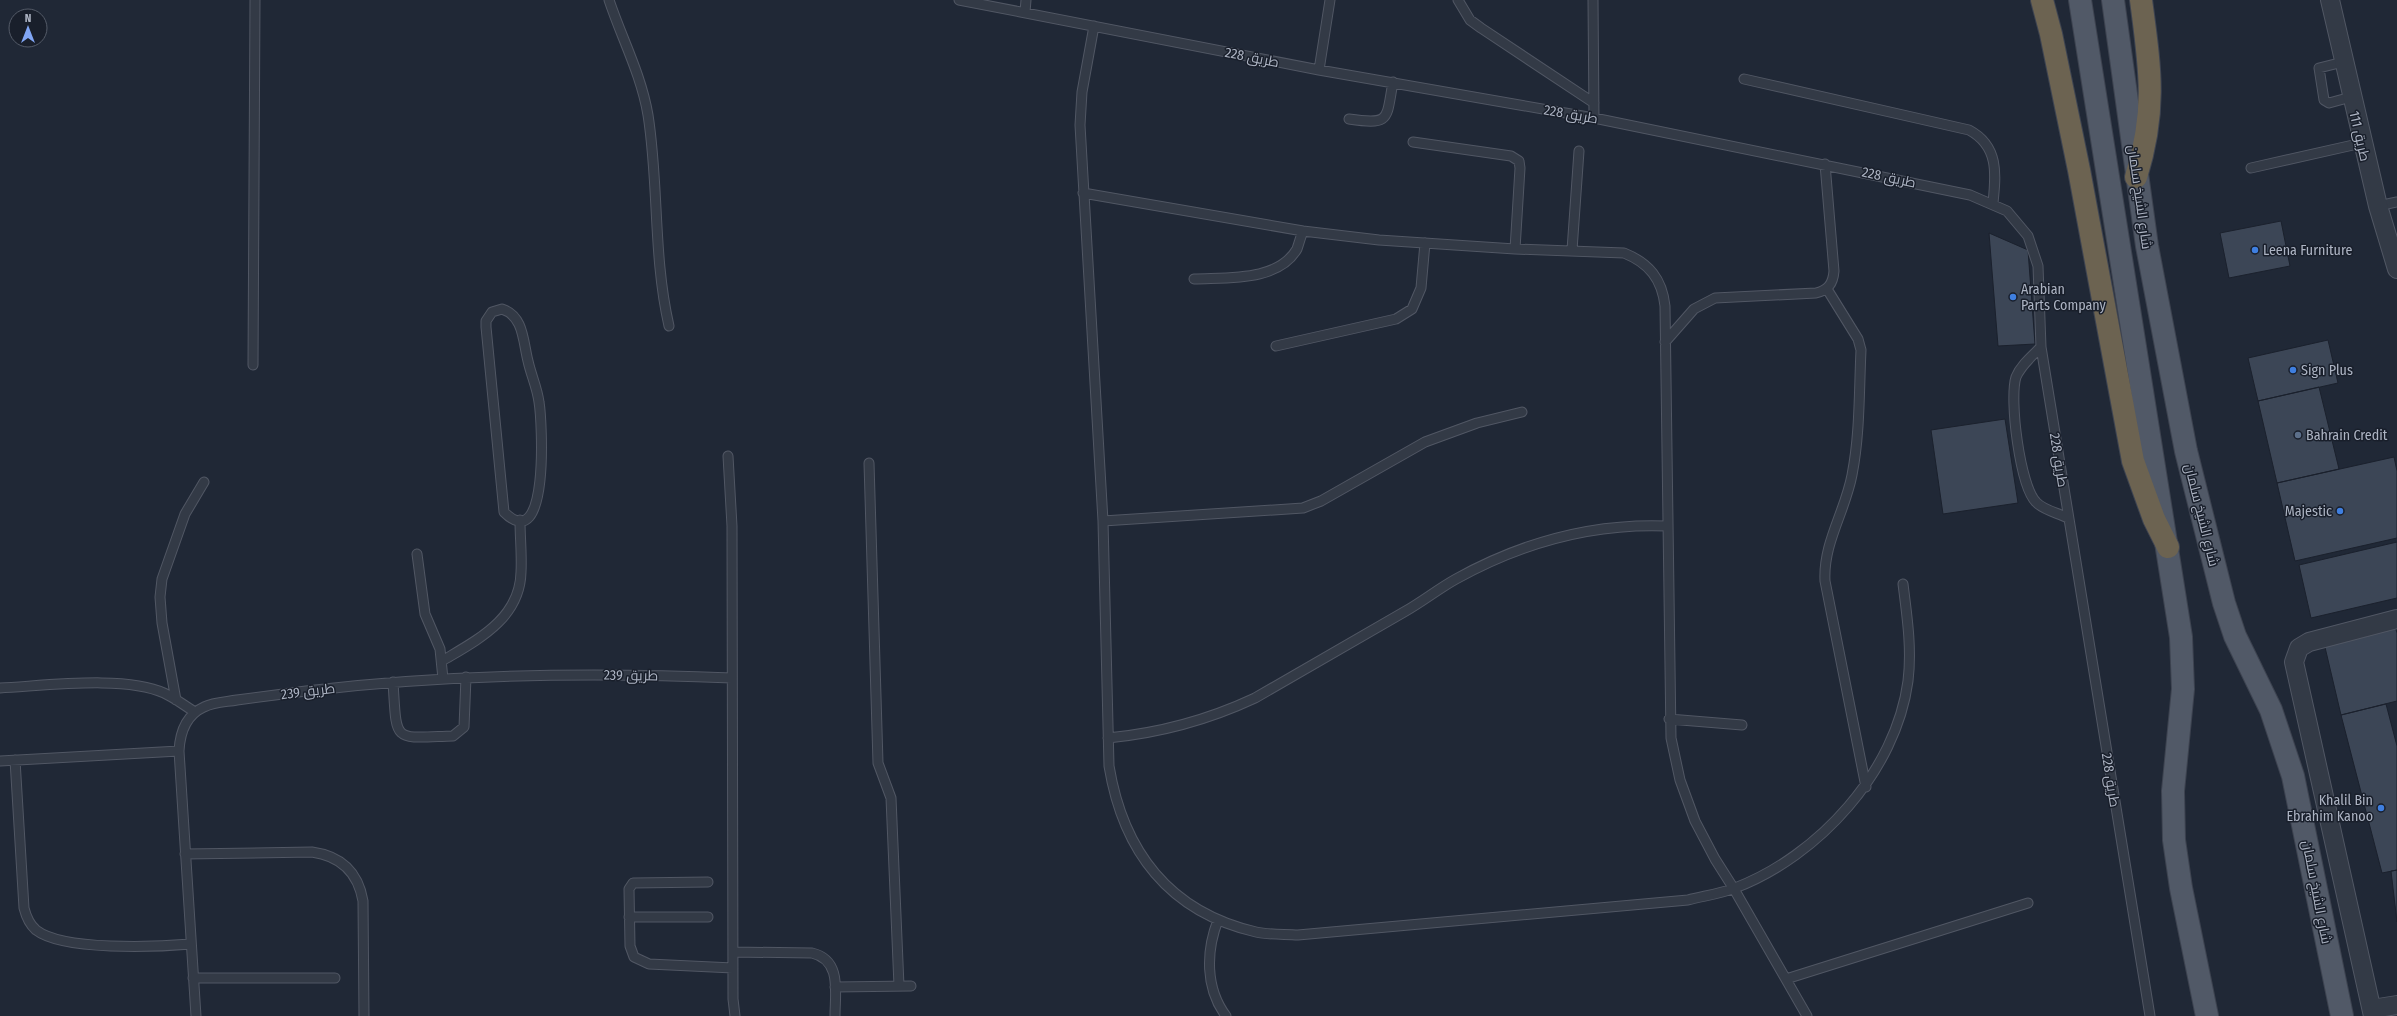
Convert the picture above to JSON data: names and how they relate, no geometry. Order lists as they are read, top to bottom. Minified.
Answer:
{"streets":{"main road":["شارع الشيخ سلمان"],"street":["طريق 111"],"lane":["طريق 228","طريق 239"]},"places":["Leena Furniture","Arabian Parts Company","Sign Plus","Bahrain Credit","Majestic","Khalil Bin Ebrahim Kanoo"],"north":"top"}
